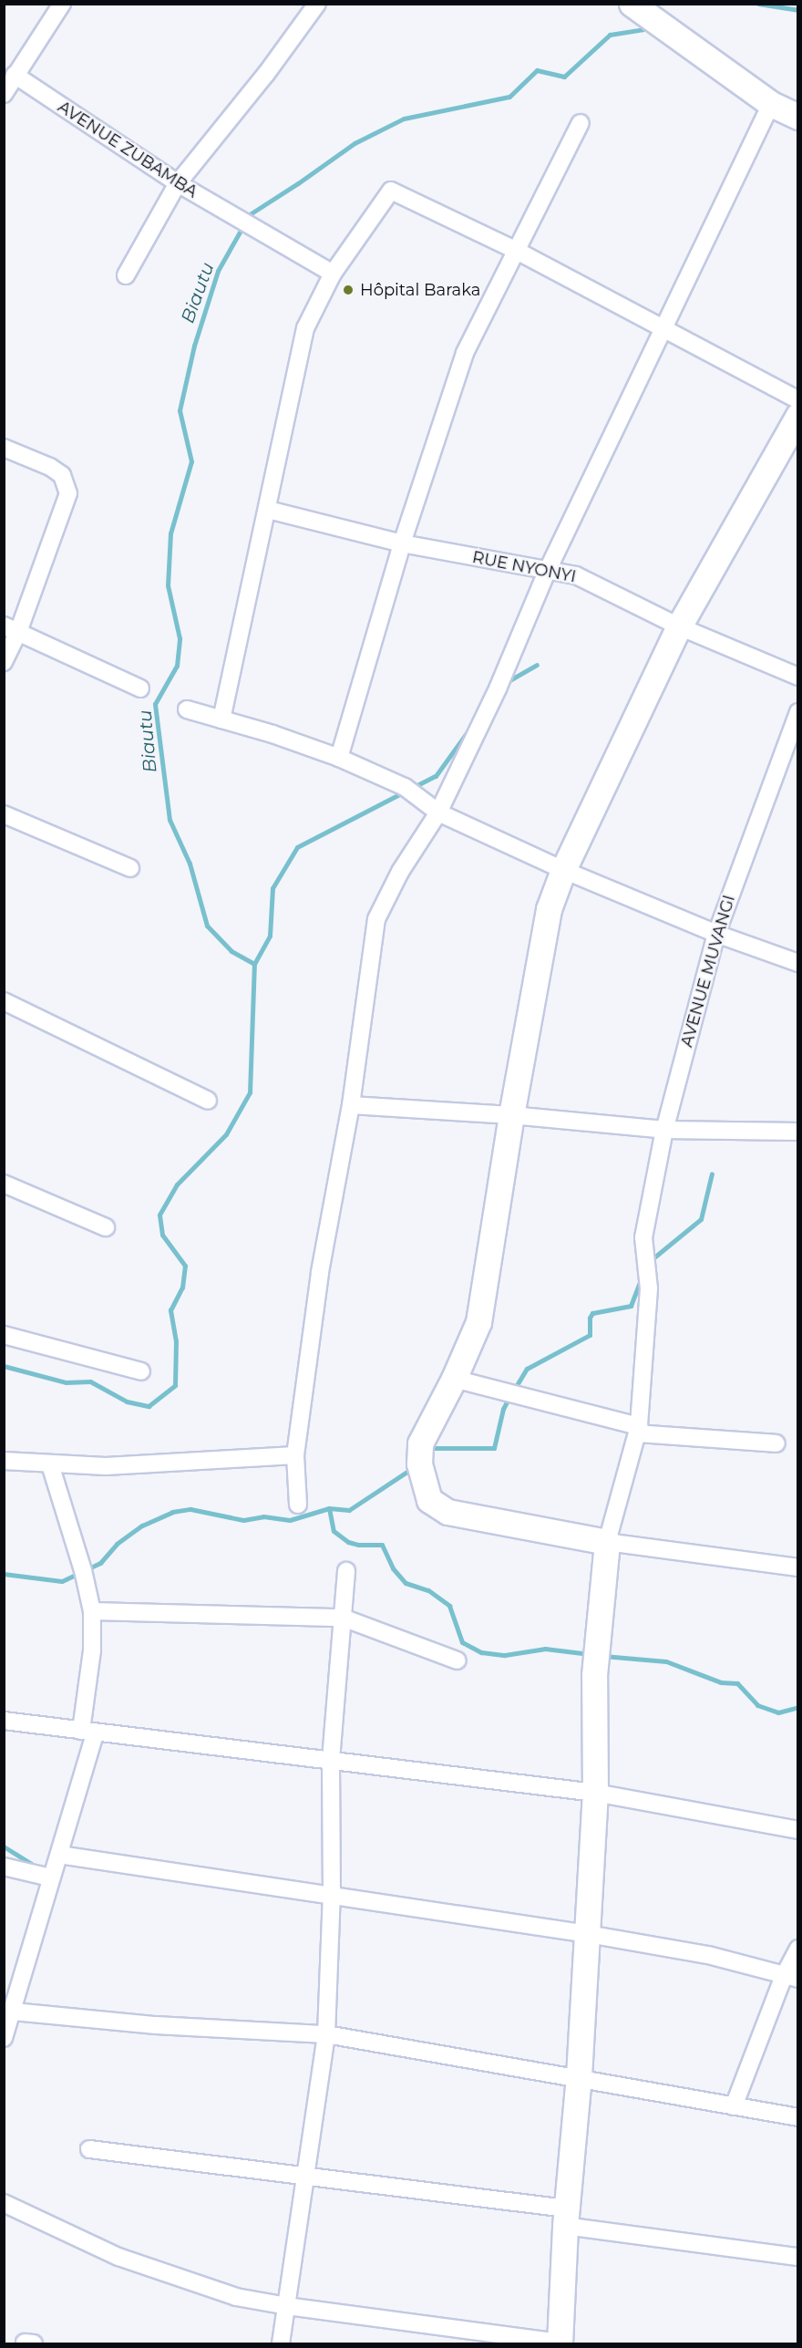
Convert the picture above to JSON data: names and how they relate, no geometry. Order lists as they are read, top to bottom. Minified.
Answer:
{"streets":{"street":["AVENUE ZUBAMBA","RUE NYONYI","AVENUE MUVANGI"]},"water":["Biautu"],"places":["Hôpital Baraka"]}
